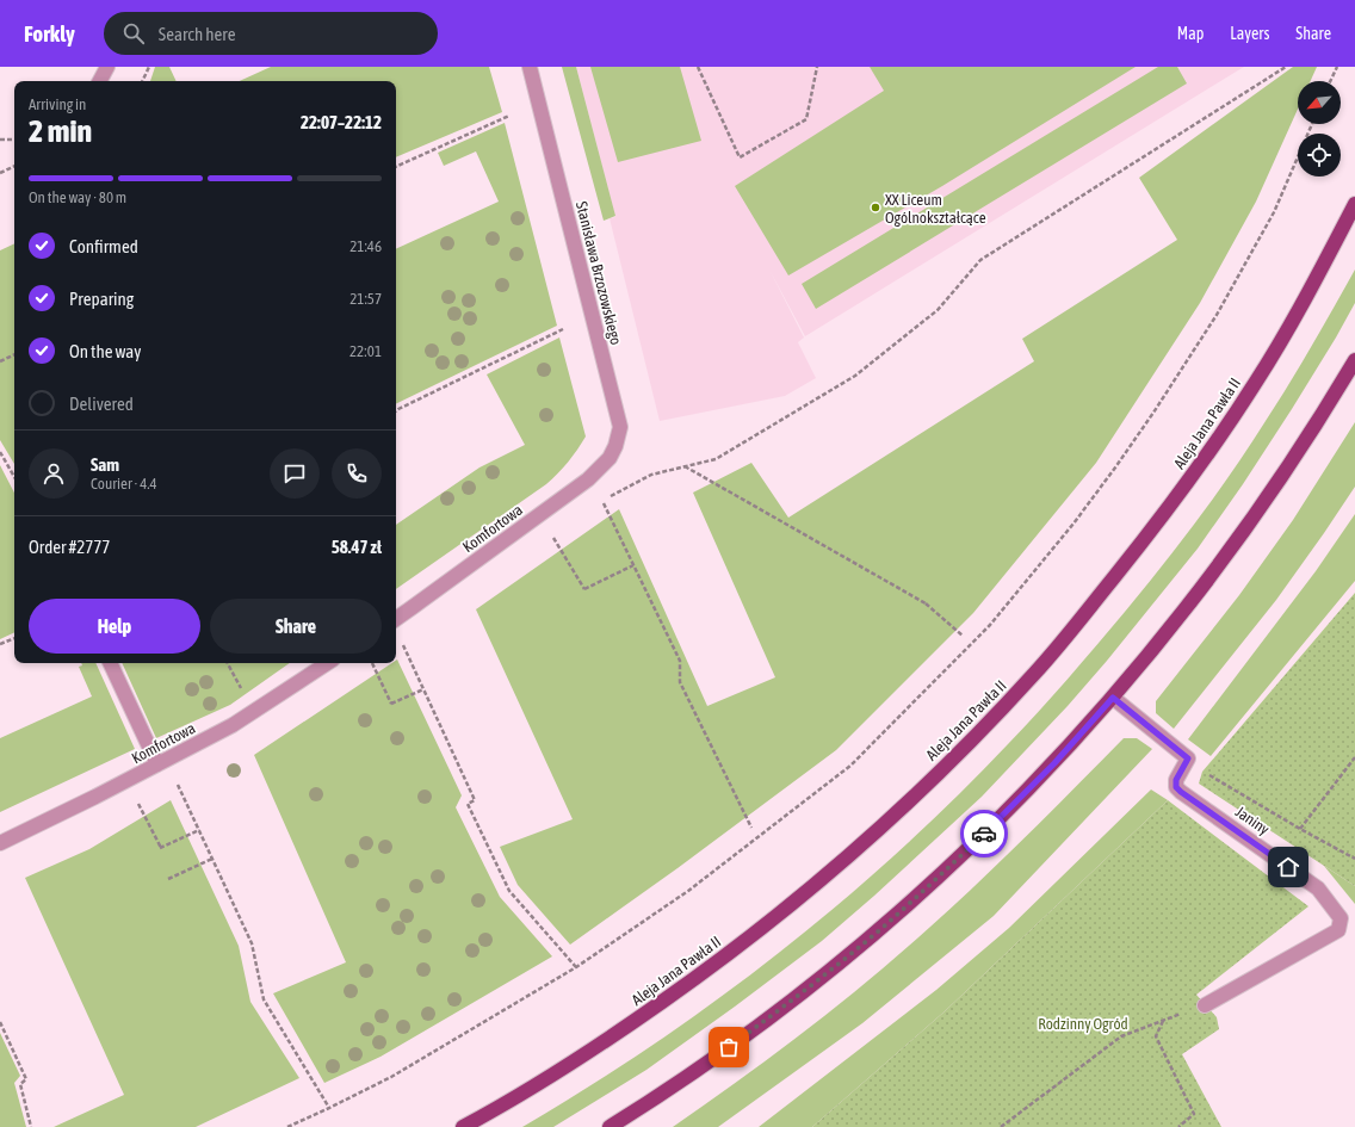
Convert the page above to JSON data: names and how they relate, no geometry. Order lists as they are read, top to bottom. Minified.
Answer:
{"streets":{"main road":["Aleja Jana Pawła II"],"street":["Stanisława Brzozowskiego","Komfortowa","Janiny"]},"crossings":[["Stanisława Brzozowskiego","Komfortowa"]],"parks":["Rodzinny Ogród"],"places":["XX Liceum Ogólnokształcące"],"north":"bottom left","page":{"header":"Forkly","search":"Search here","nav":["Map","Layers","Share"],"heading":["2 min","Arriving in","22:07–22:12"],"panel":["Sam","Courier · 4.4","Order #2777","58.47 zł"],"bar":"On the way · 80 m","list":[["Confirmed","21:46"],["Preparing","21:57"],["On the way","22:01"],"Delivered"],"buttons":["Help","Share"]}}
